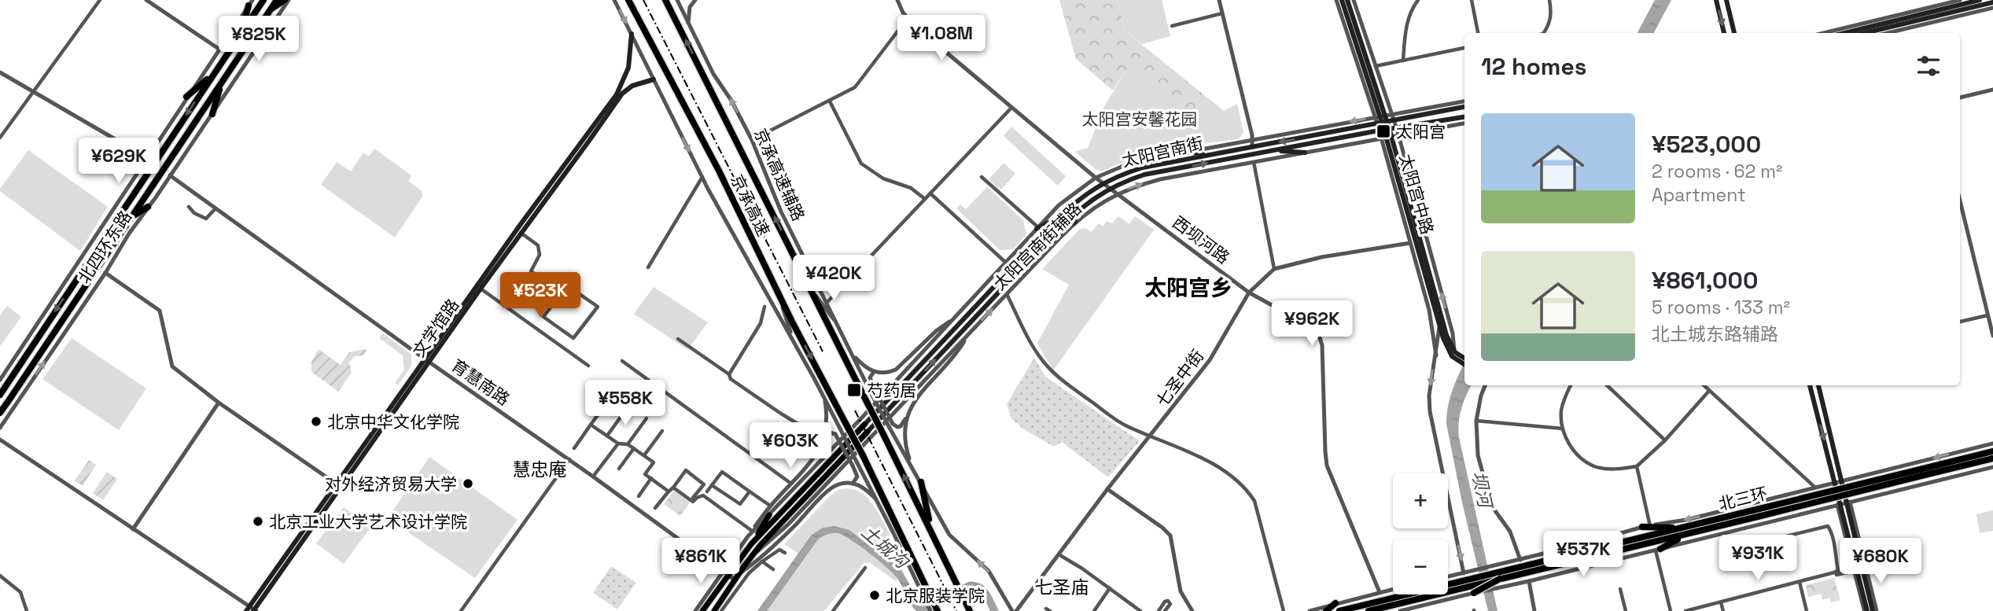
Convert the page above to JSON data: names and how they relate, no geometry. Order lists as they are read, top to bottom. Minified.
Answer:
{"streets":{"highway":["京承高速","北四环东路","北三环"],"main road":["太阳宫南街","太阳宫中路","文学馆路"],"street":["京承高速辅路","西坝河路","太阳宫南街辅路","七圣中街","育慧南路"]},"crossings":[["太阳宫南街","太阳宫中路"],["太阳宫南街","西坝河路"],["太阳宫南街","太阳宫南街辅路"],["京承高速辅路","七圣中街"],["太阳宫中路","太阳宫南街辅路"],["太阳宫中路","七圣中街"],["西坝河路","太阳宫南街辅路"],["西坝河路","七圣中街"],["北四环东路","育慧南路"],["文学馆路","育慧南路"]],"one_way":["京承高速辅路"],"districts":["太阳宫乡","慧忠庵","七圣庙"],"water":["坝河","土城沟"],"parks":["太阳宫安馨花园"],"places":{"transit":["太阳宫","芍药居"],"other":["北京中华文化学院","对外经济贸易大学","北京工业大学艺术设计学院","北京服装学院"]},"page":{"price":["¥1.08M","¥825K","¥629K","¥420K","¥523K","¥962K","¥558K","¥603K","¥537K","¥931K","¥861K","¥680K"],"heading":"12 homes","list":[{"name":"¥523,000","note":"2 rooms · 62 m² · Apartment"},{"name":"¥861,000","note":"5 rooms · 133 m² · 北土城东路辅路"}],"map_buttons":["+","−"]}}
